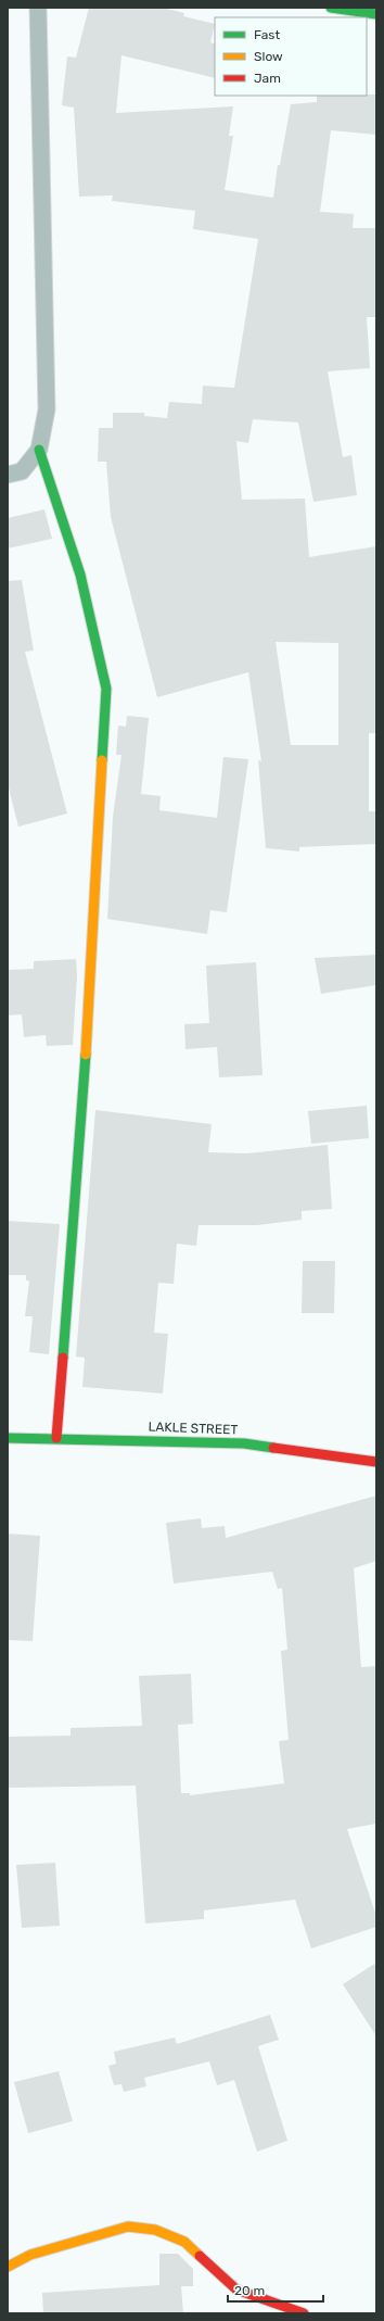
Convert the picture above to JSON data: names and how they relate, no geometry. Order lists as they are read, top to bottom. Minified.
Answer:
{"streets":{"street":["LAKLE STREET"]},"legend":["Fast","Slow","Jam"],"scale_bar":"20 m"}
